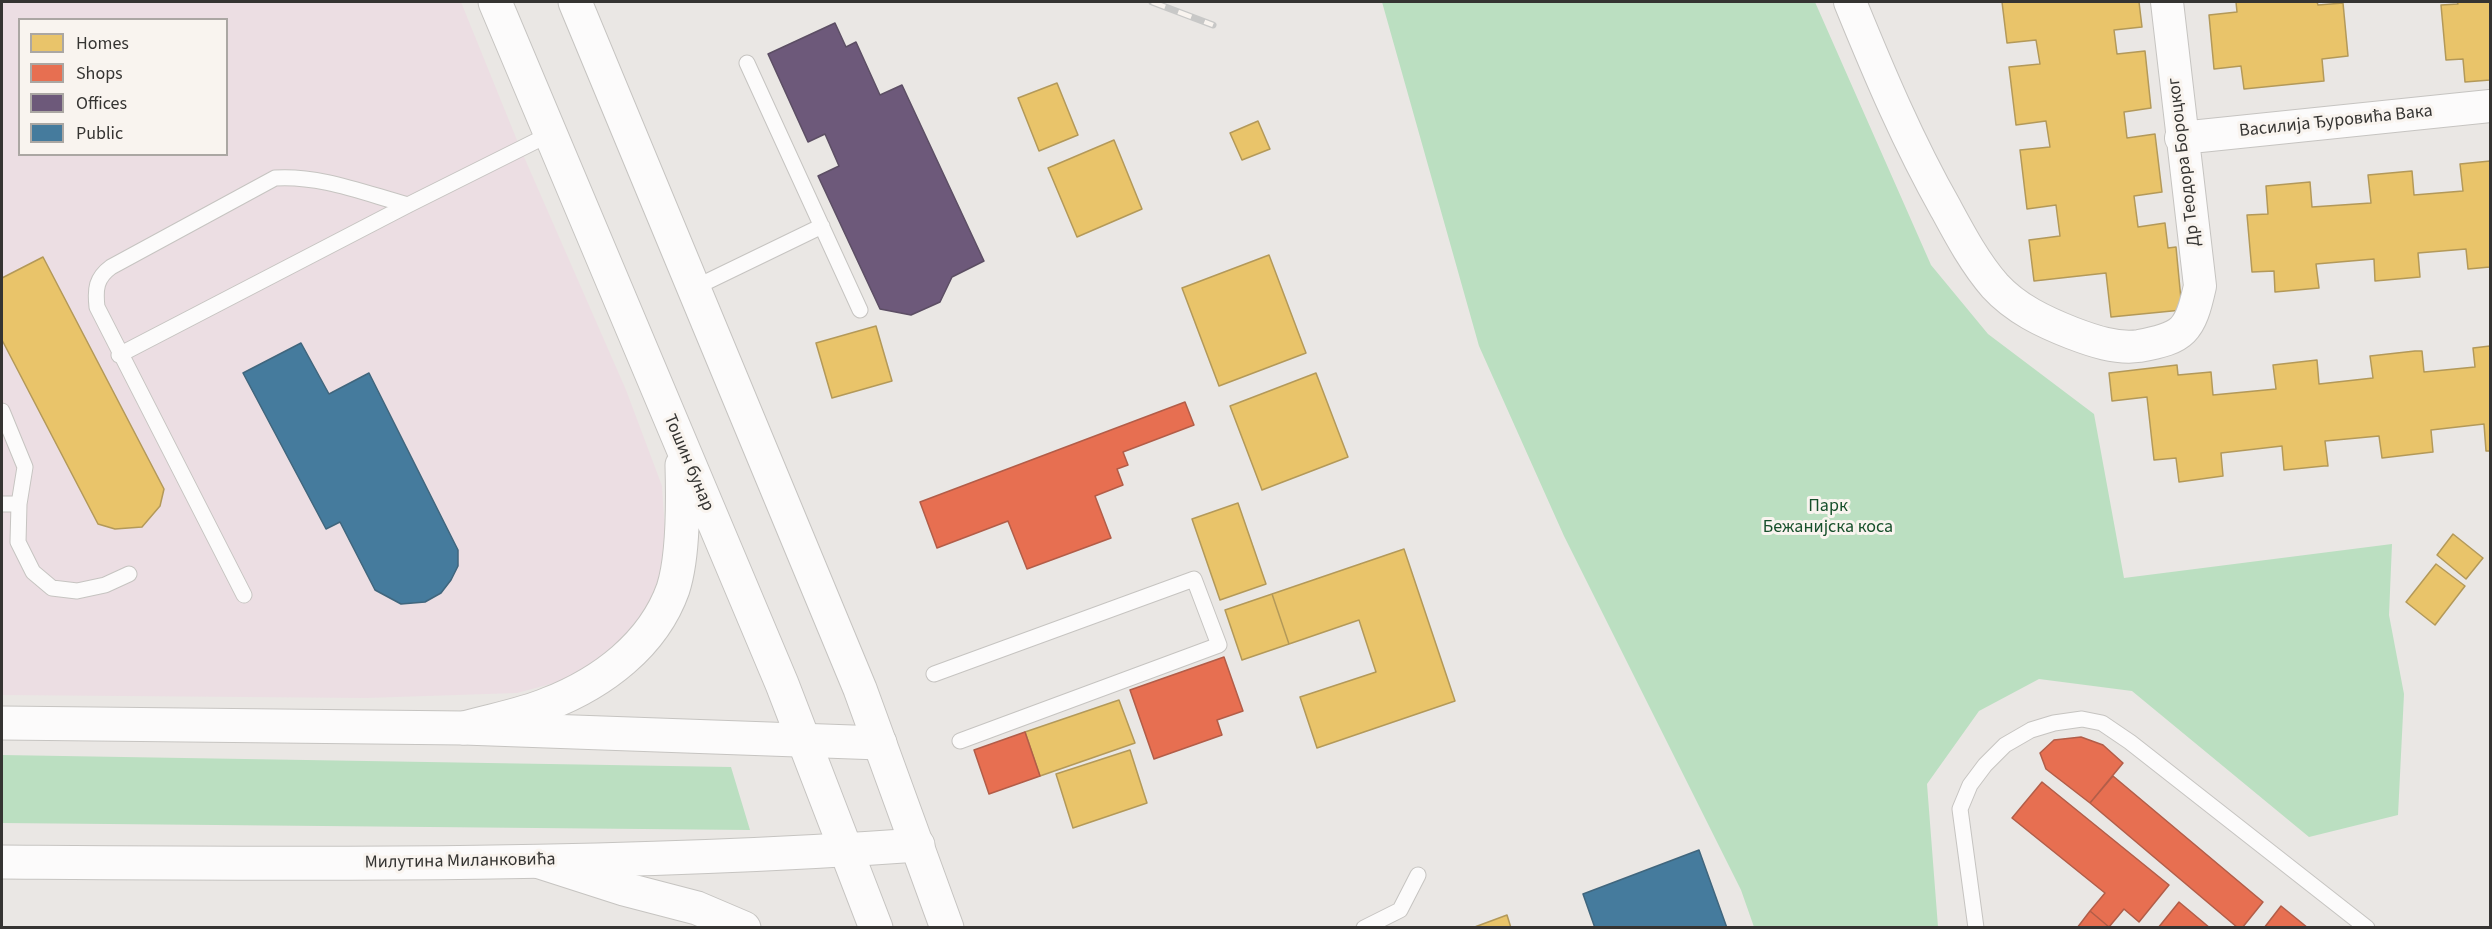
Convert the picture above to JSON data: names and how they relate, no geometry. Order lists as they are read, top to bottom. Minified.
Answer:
{"streets":{"main road":["Тошин бунар","Милутина Миланковића"],"street":["Василија Ђуровића Вака","Др Теодора Бороцког"]},"crossings":[["Василија Ђуровића Вака","Др Теодора Бороцког"],["Тошин бунар","Милутина Миланковића"]],"parks":["Парк Бежанијска коса"],"legend":["Homes","Shops","Offices","Public"]}
